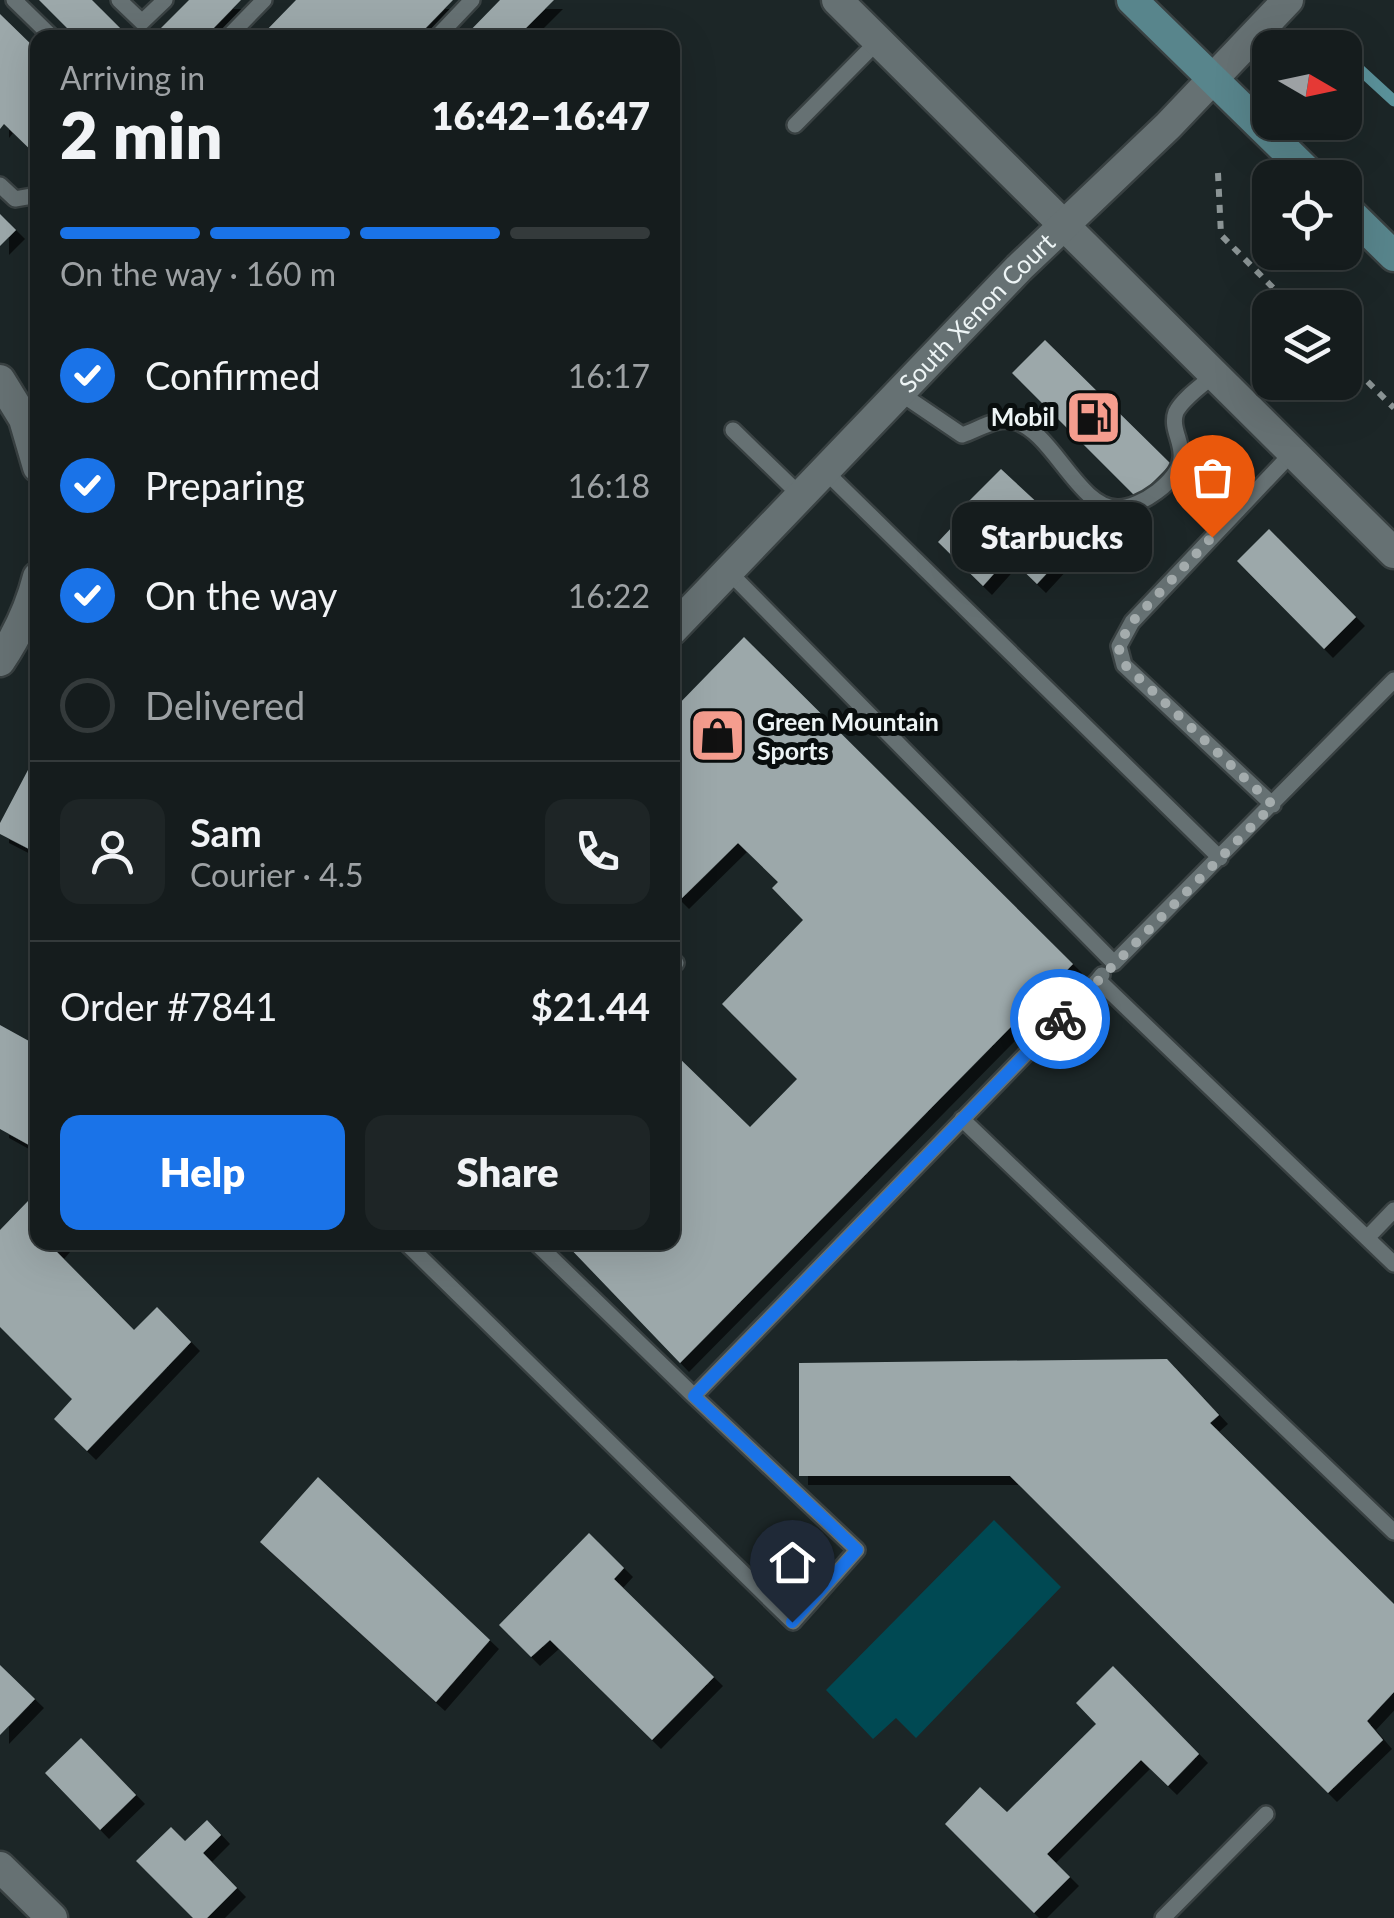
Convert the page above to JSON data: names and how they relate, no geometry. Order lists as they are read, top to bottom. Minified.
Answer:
{"streets":{"street":["South Xenon Court"]},"places":{"fuel station":["Mobil"],"other":["Starbucks"],"shop":["Green Mountain Sports"]},"north":"right","page":{"heading":["2 min","Arriving in","16:42–16:47"],"panel":["Sam","Courier · 4.5","Order #7841","$21.44"],"bar":"On the way · 160 m","list":[["Confirmed","16:17"],["Preparing","16:18"],["On the way","16:22"],"Delivered"],"bubble":"Starbucks","buttons":["Help","Share"]}}
